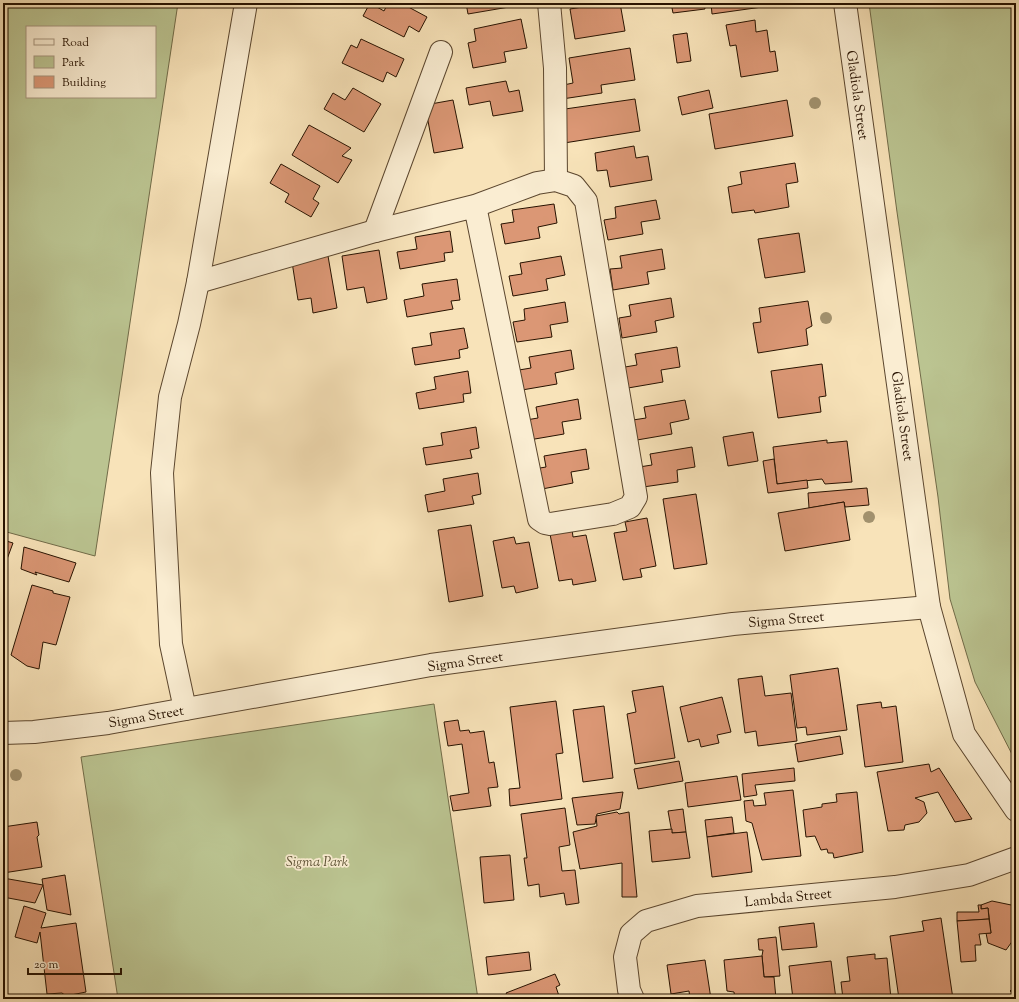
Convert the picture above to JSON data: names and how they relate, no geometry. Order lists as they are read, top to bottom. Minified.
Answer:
{"streets":{"street":["Gladiola Street","Sigma Street","Lambda Street"]},"crossings":[["Gladiola Street","Sigma Street"]],"parks":["Sigma Park"],"legend":["Road","Park","Building"],"scale_bar":"20 m"}
